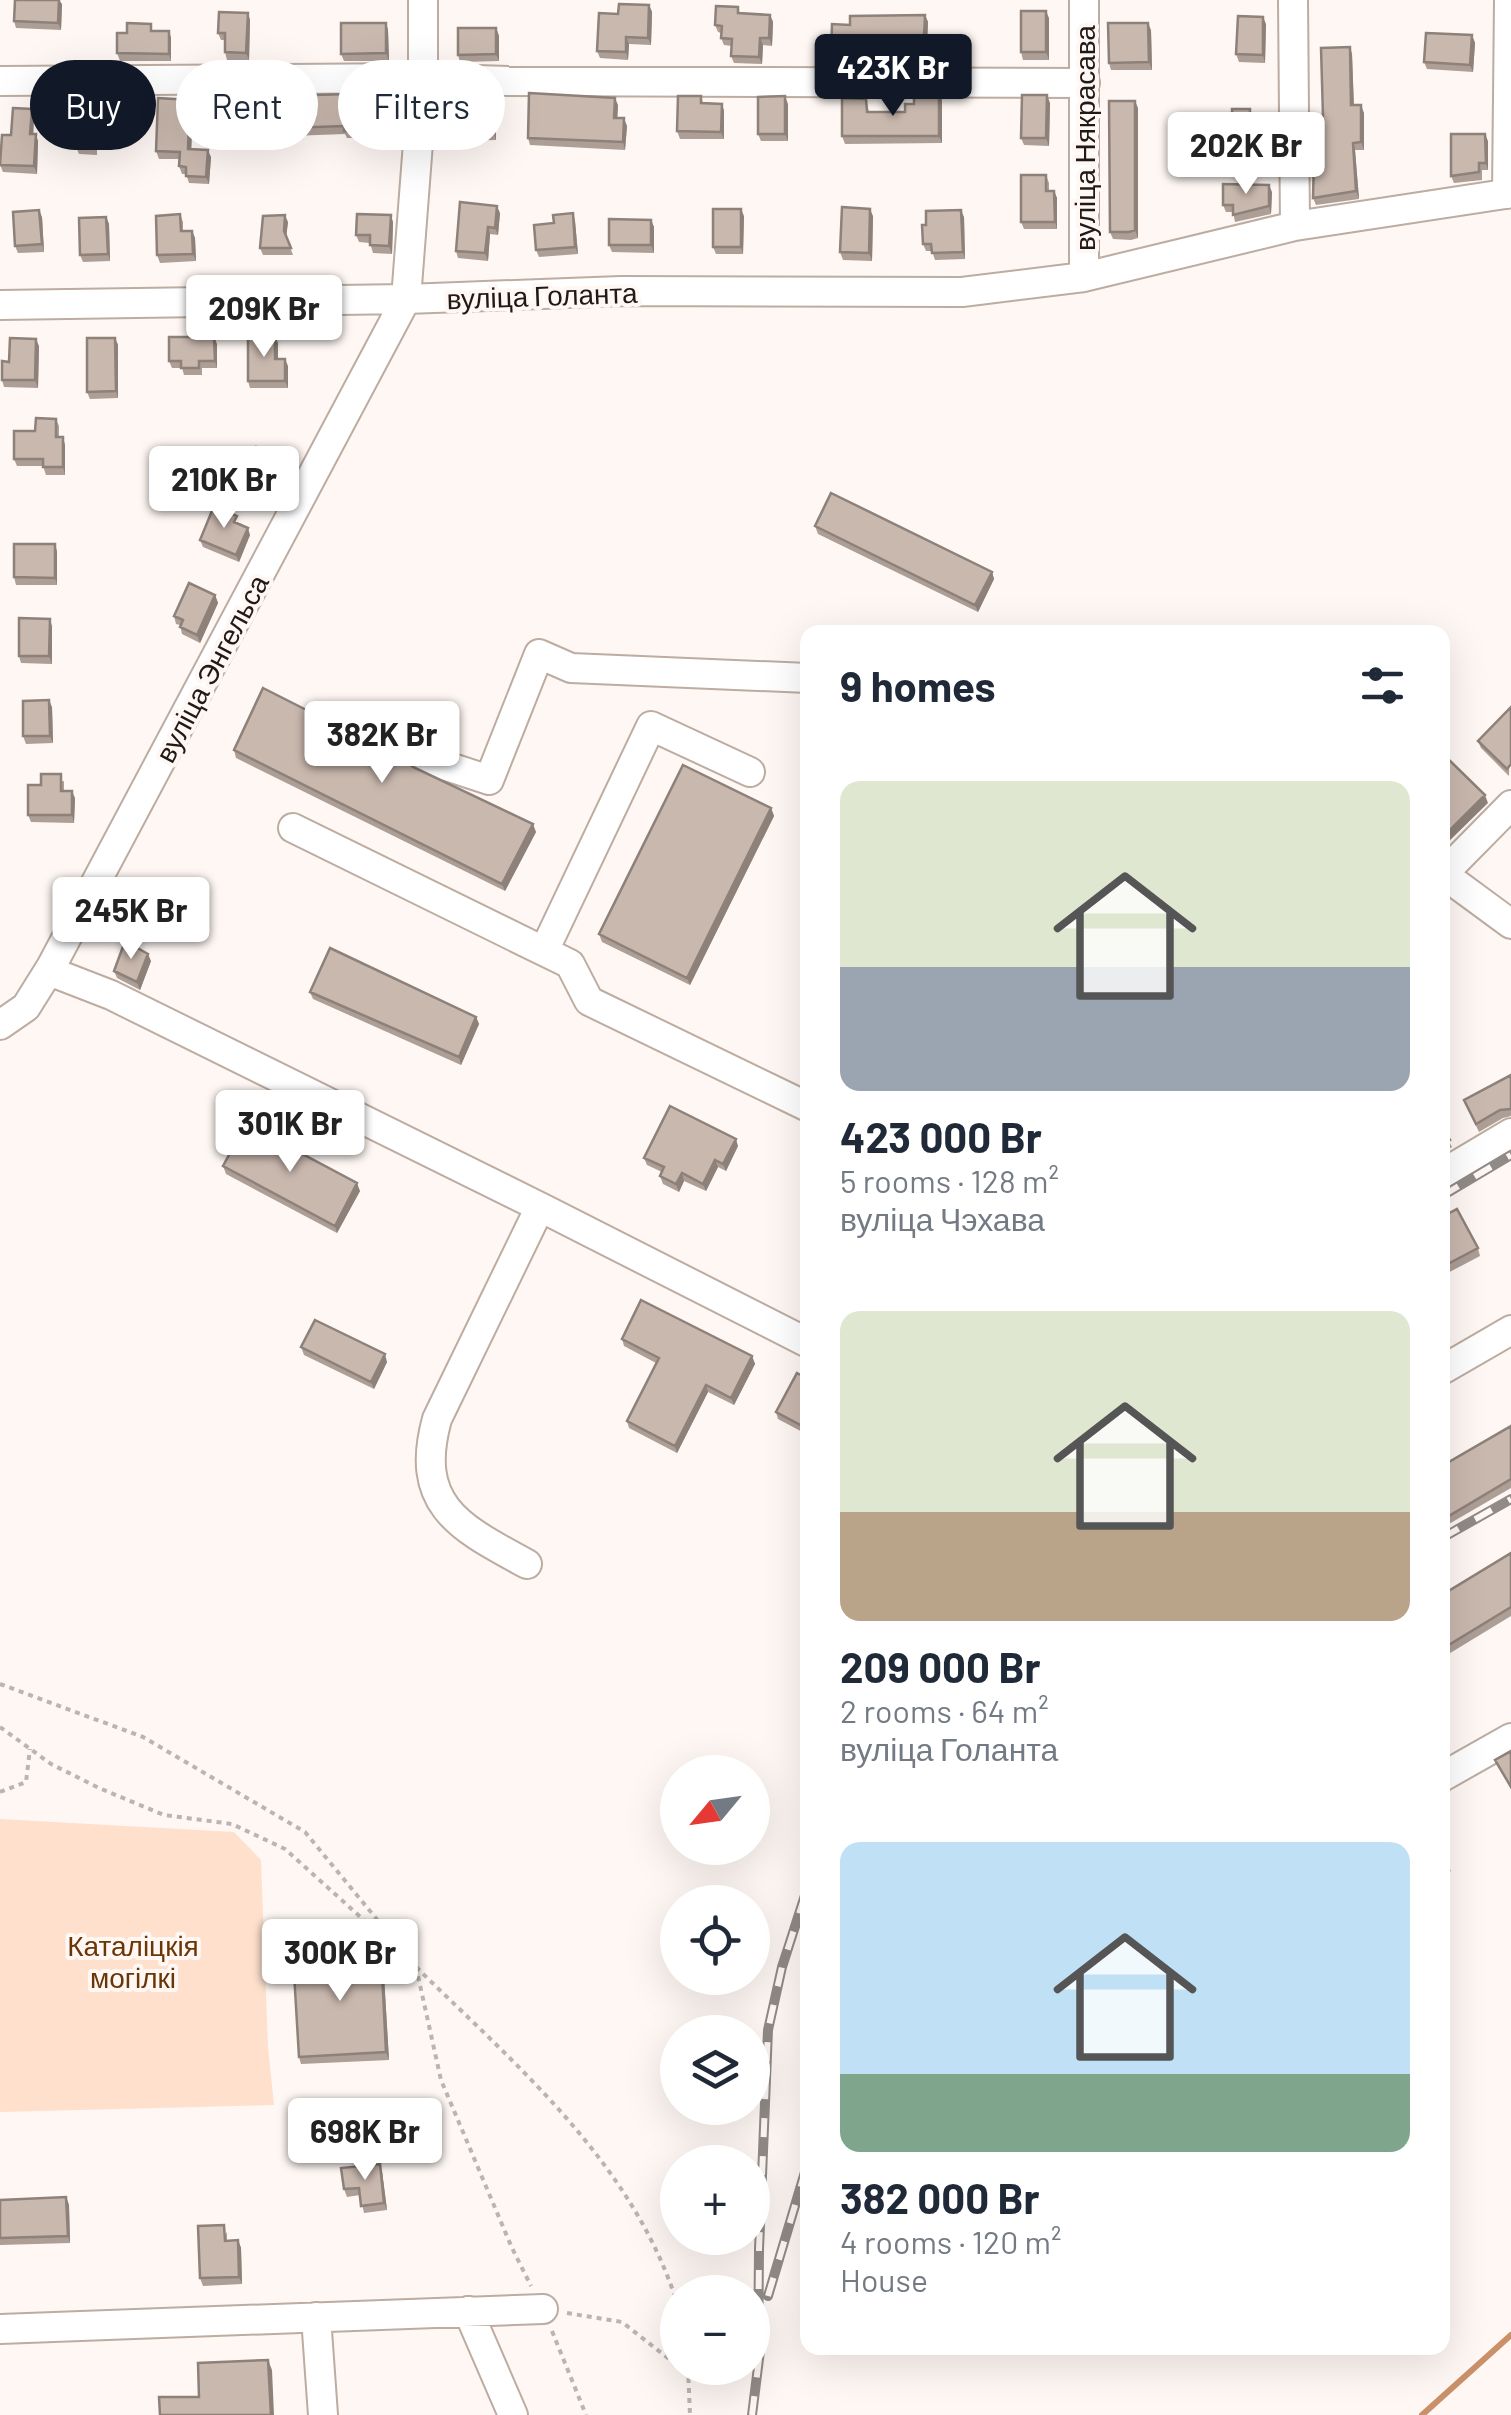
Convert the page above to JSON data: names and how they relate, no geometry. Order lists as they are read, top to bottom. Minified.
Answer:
{"streets":{"street":["вуліца Някрасава","вуліца Голанта","вуліца Энгельса"]},"crossings":[["вуліца Някрасава","вуліца Голанта"],["вуліца Голанта","вуліца Энгельса"]],"parks":["Каталіцкія могілкі"],"north":"bottom left","page":{"price":["423K Br","202K Br","209K Br","210K Br","382K Br","245K Br","301K Br","300K Br","698K Br"],"chip":["Buy","Rent","Filters"],"heading":"9 homes","list":[{"name":"423 000 Br","note":"5 rooms · 128 m² · вуліца Чэхава"},{"name":"209 000 Br","note":"2 rooms · 64 m² · вуліца Голанта"},{"name":"382 000 Br","note":"4 rooms · 120 m² · House"}],"map_buttons":["+","−"]}}
